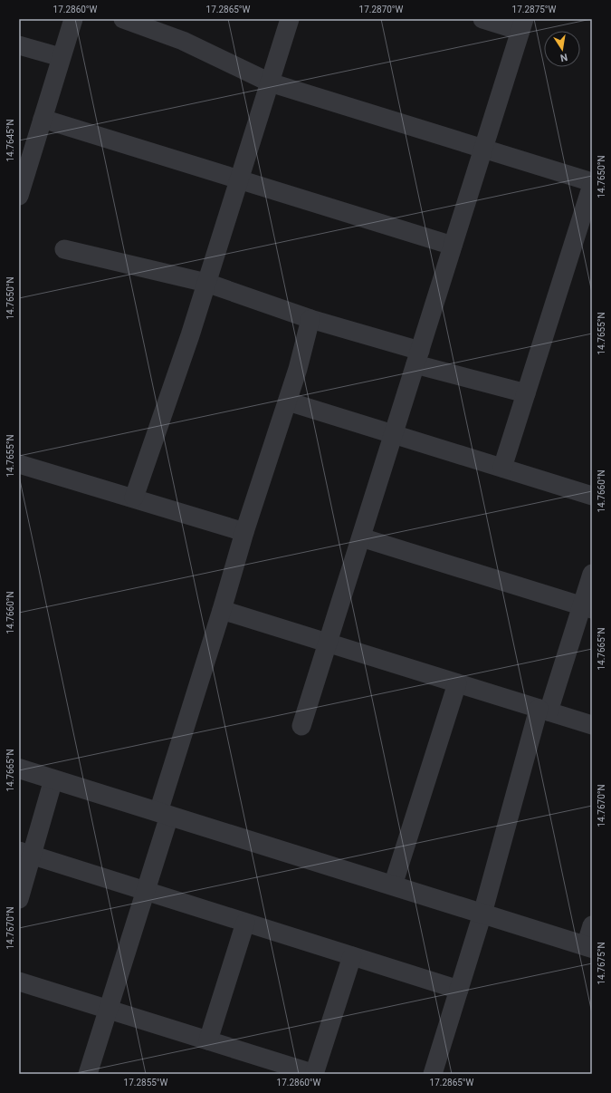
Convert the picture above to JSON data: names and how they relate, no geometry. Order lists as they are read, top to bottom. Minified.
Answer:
{"north":"bottom","coordinates":["17.2860°W","17.2865°W","17.2870°W","17.2875°W","14.7645°N","14.7650°N","14.7655°N","14.7660°N","14.7665°N","14.7670°N","14.7675°N","17.2855°W"]}
